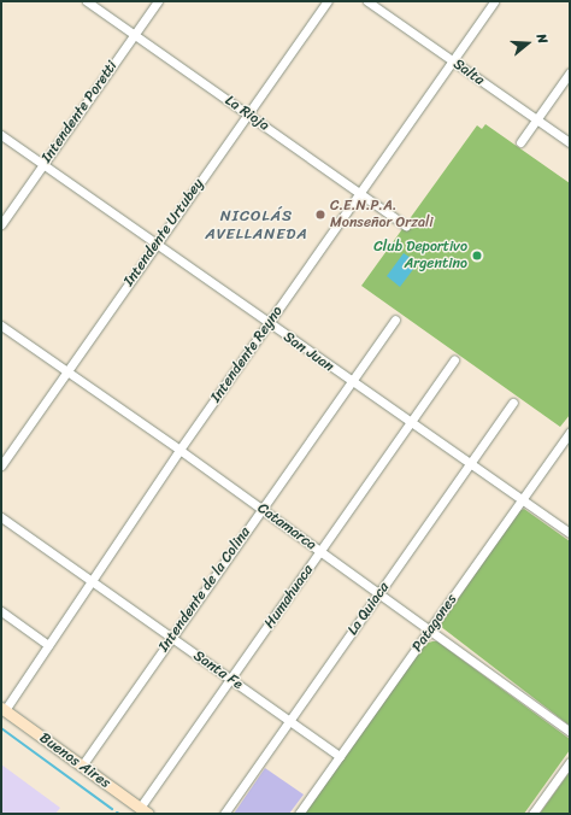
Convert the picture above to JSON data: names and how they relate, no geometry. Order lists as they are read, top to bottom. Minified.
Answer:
{"streets":{"main road":["Buenos Aires"],"street":["Salta","Intendente Poretti","La Rioja","Intendente Urtubey","San Juan","Intendente Reyno","Catamarca","Intendente de la Colina","Humahuaca","La Quiaca","Patagones","Santa Fe"]},"crossings":[["Salta","Intendente Reyno"],["Intendente Poretti","La Rioja"],["Intendente Poretti","San Juan"],["La Rioja","Intendente Urtubey"],["La Rioja","Intendente Reyno"],["Intendente Urtubey","San Juan"],["Intendente Urtubey","Catamarca"],["San Juan","Intendente Reyno"],["San Juan","Intendente de la Colina"],["San Juan","Humahuaca"],["San Juan","La Quiaca"],["San Juan","Patagones"],["Intendente Reyno","Catamarca"],["Intendente Reyno","Santa Fe"],["Intendente Reyno","Buenos Aires"],["Catamarca","Intendente de la Colina"],["Catamarca","Humahuaca"],["Catamarca","La Quiaca"],["Catamarca","Patagones"],["Intendente de la Colina","Santa Fe"],["Intendente de la Colina","Buenos Aires"],["Humahuaca","Santa Fe"],["Humahuaca","Buenos Aires"],["La Quiaca","Santa Fe"],["Patagones","Santa Fe"]],"districts":["NICOLÁS AVELLANEDA"],"places":["C.E.N.P.A. Monseñor Orzali","Club Deportivo Argentino"],"north":"right"}
